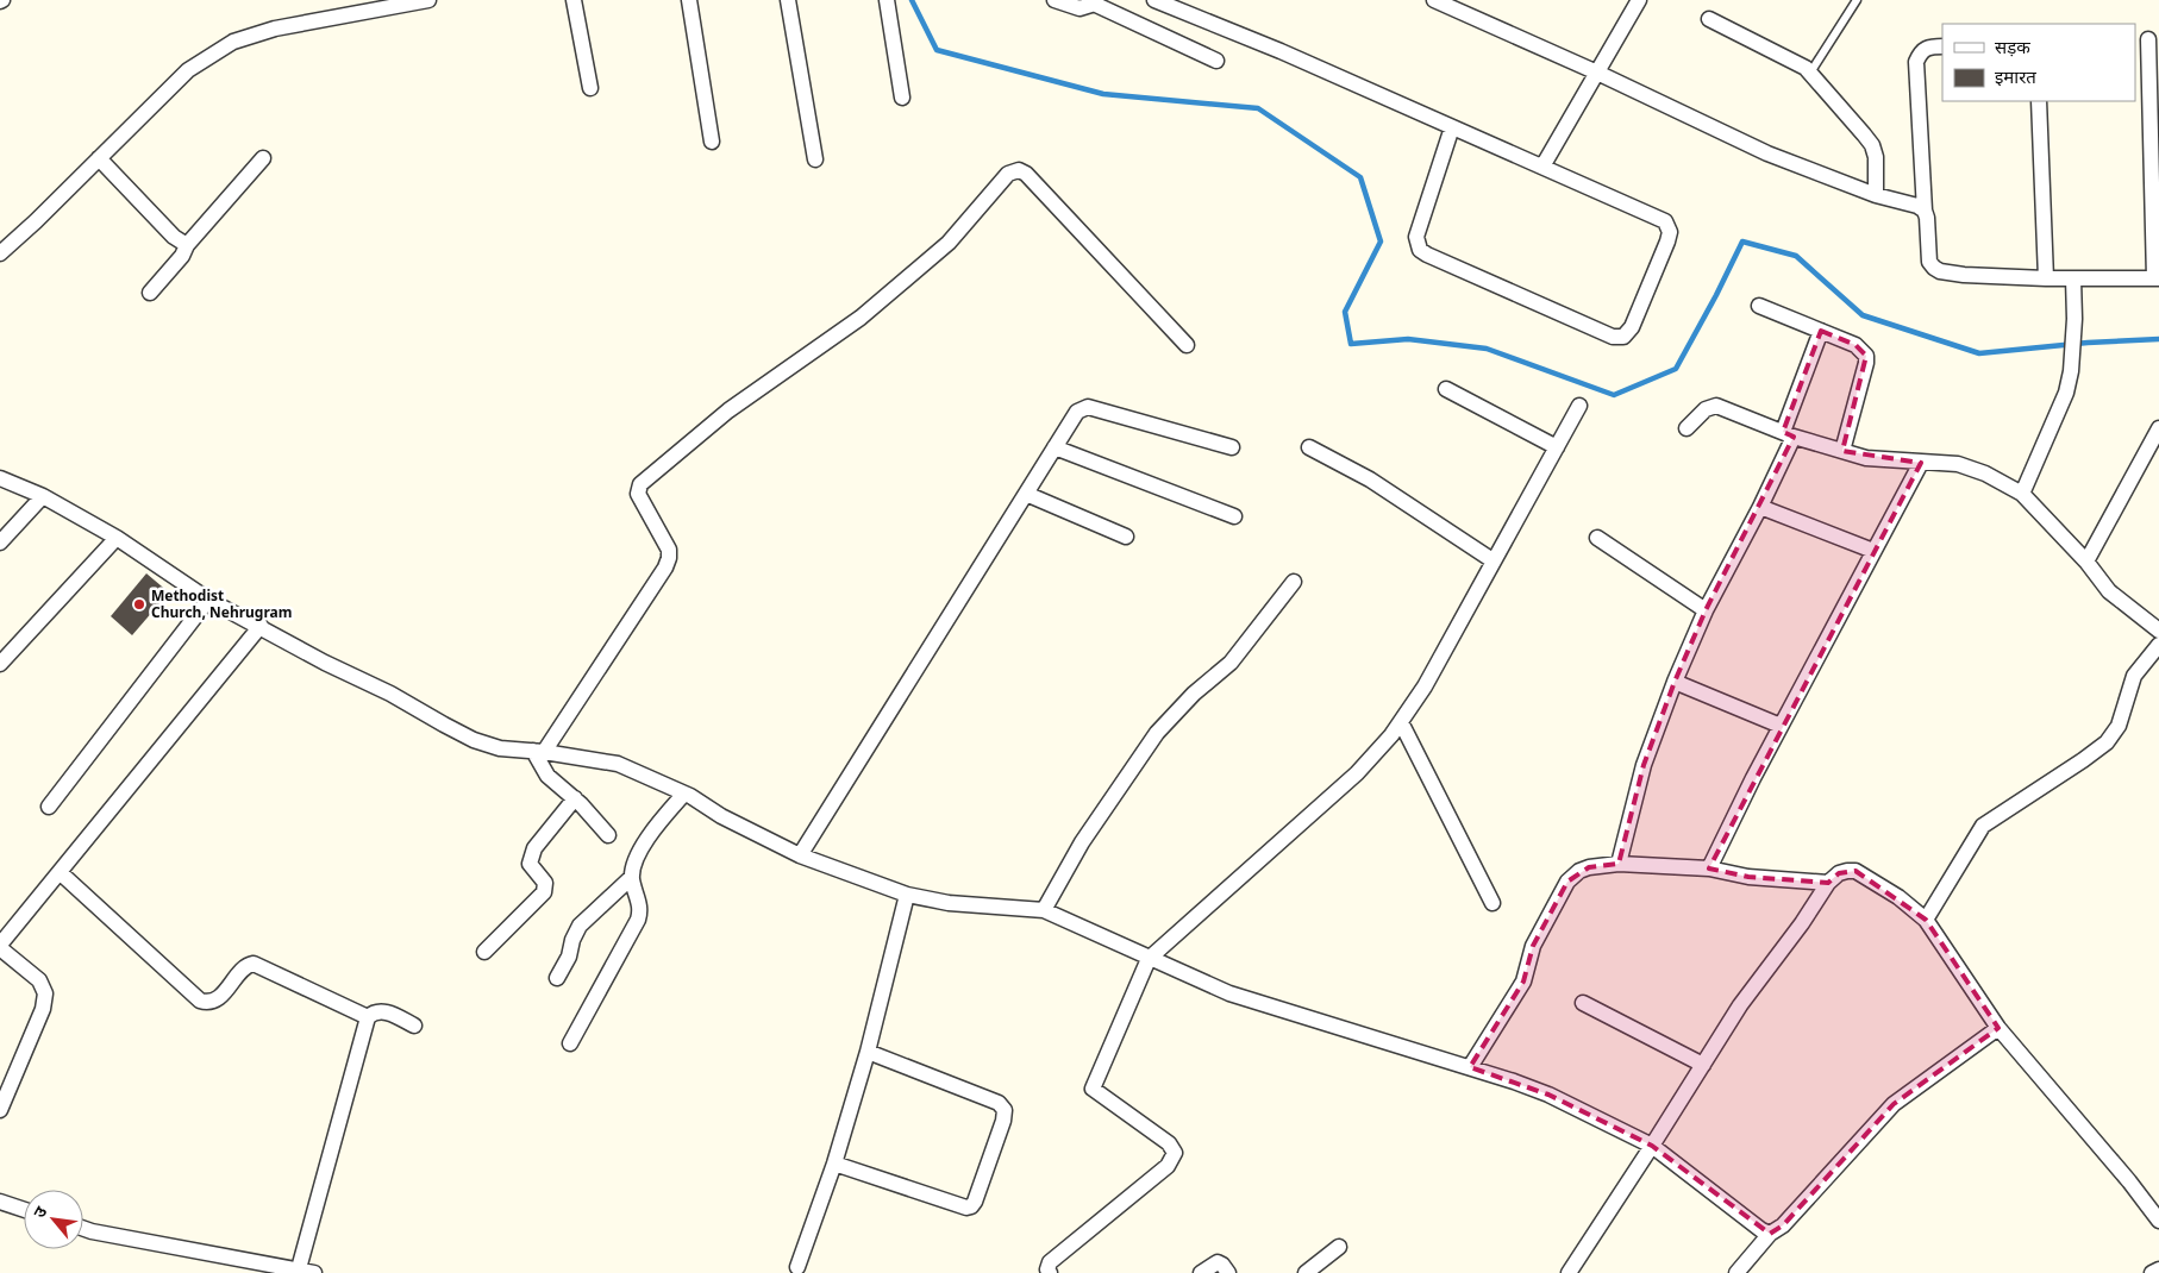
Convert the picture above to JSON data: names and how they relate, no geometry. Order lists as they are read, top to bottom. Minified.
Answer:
{"places":["Methodist Church, Nehrugram"],"legend":["सड़क","इमारत"],"north":"top left"}
